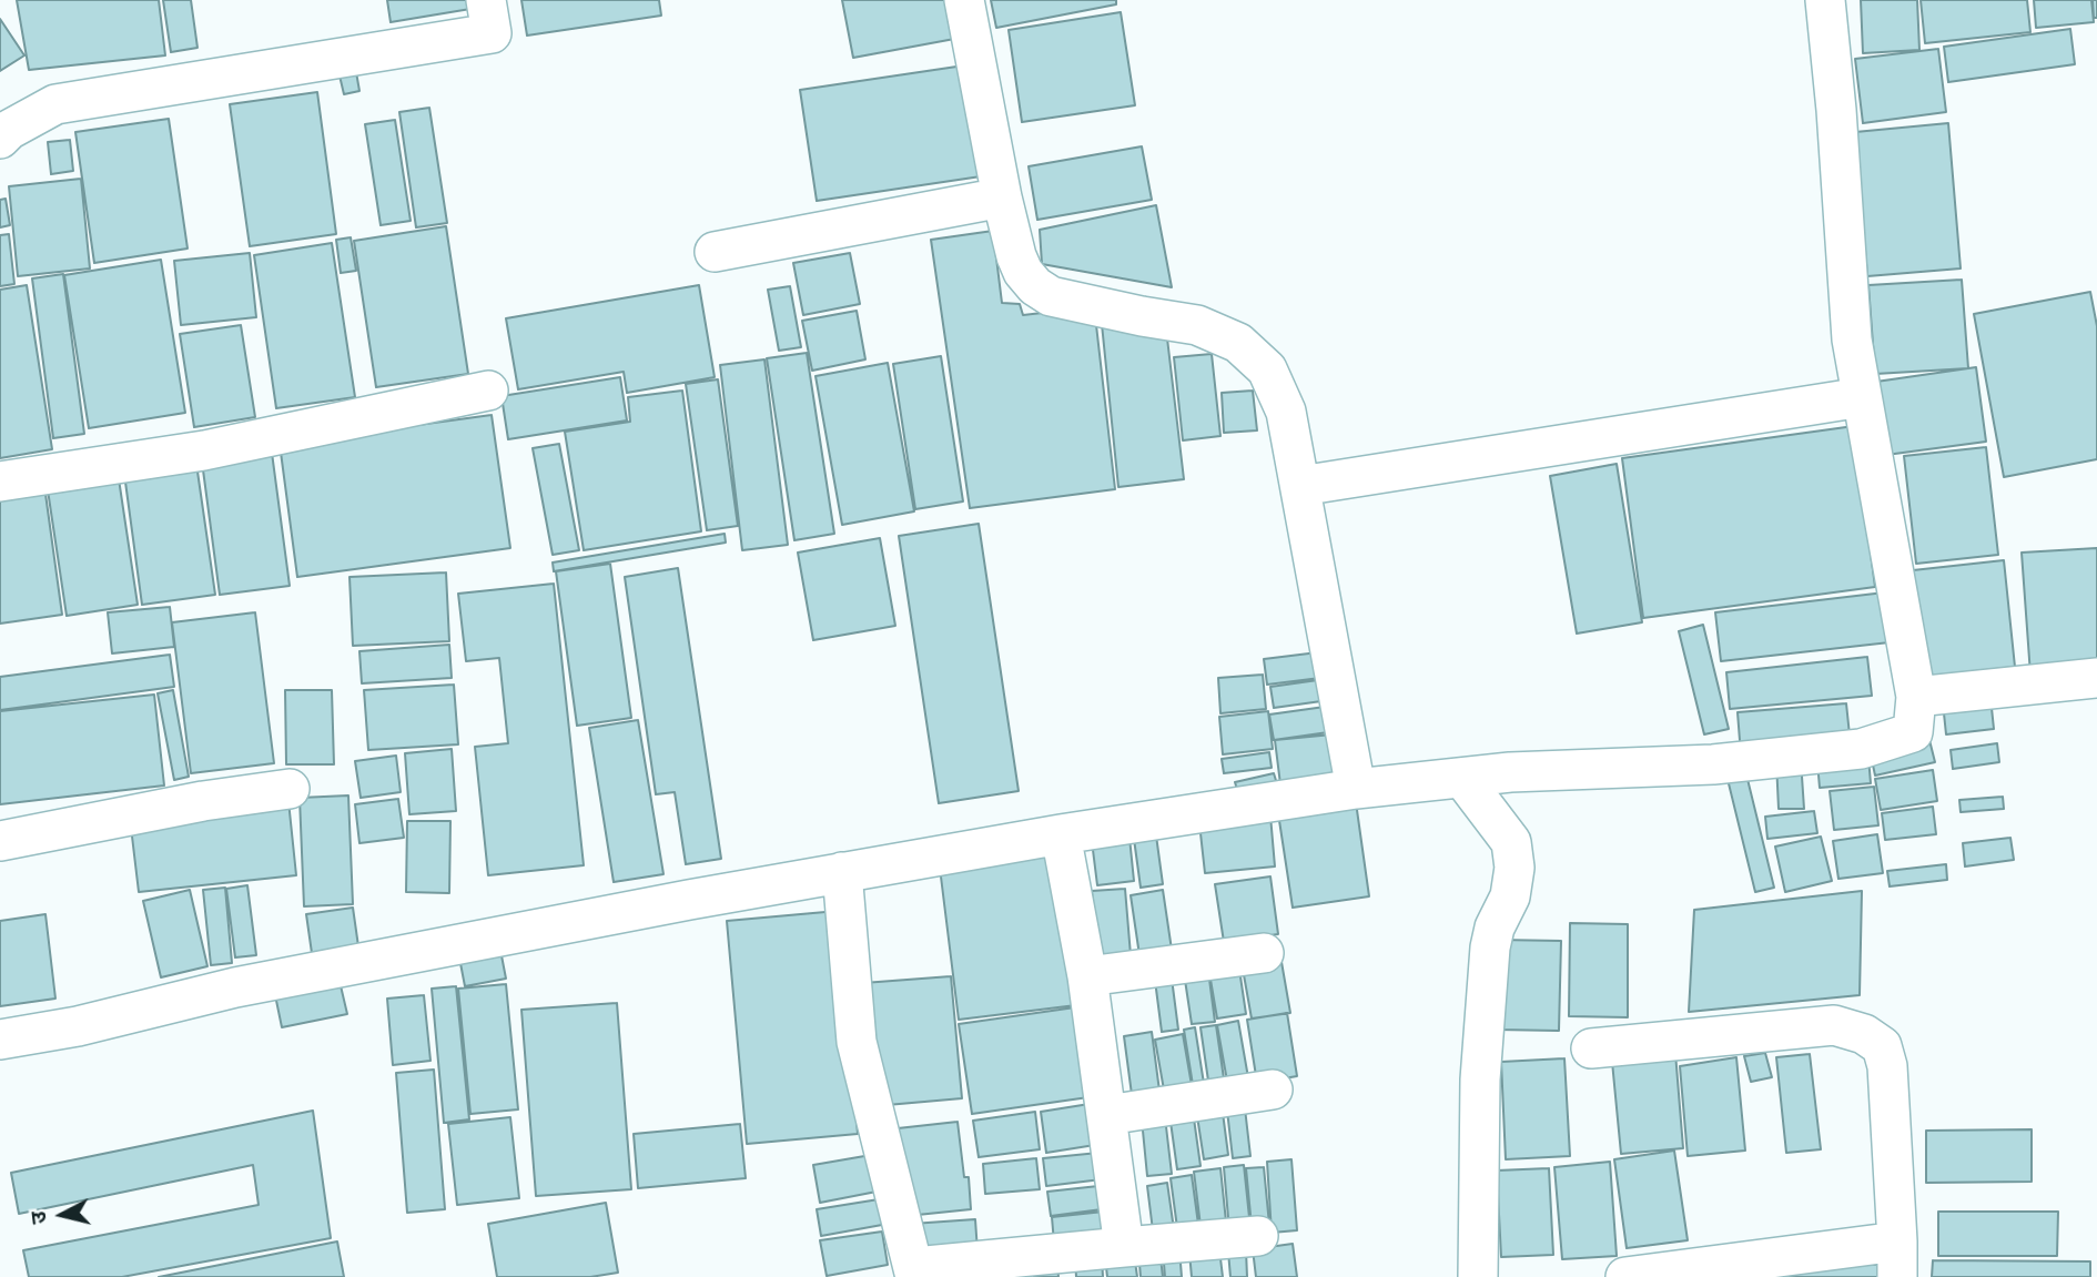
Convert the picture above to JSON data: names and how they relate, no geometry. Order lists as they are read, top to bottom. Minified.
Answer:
{"north":"left"}
